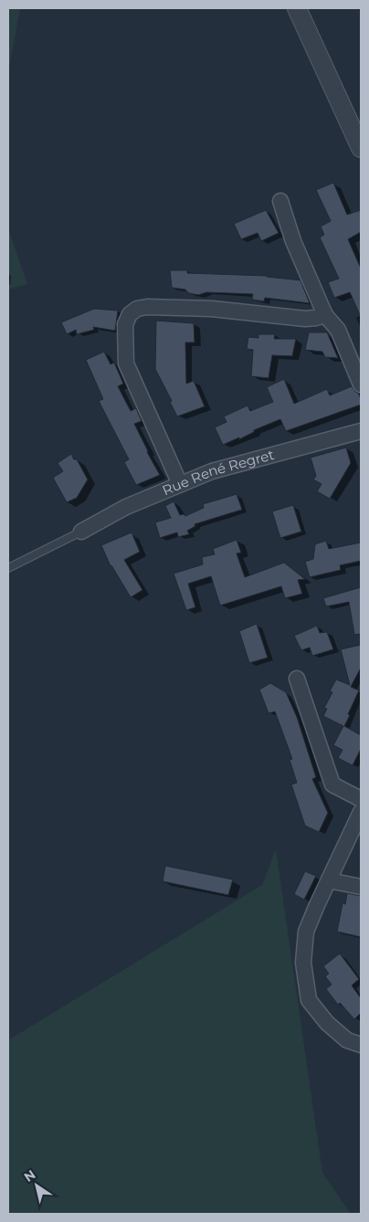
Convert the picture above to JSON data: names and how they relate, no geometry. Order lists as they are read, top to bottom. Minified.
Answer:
{"streets":{"street":["Rue René Regret"]},"north":"top left"}
